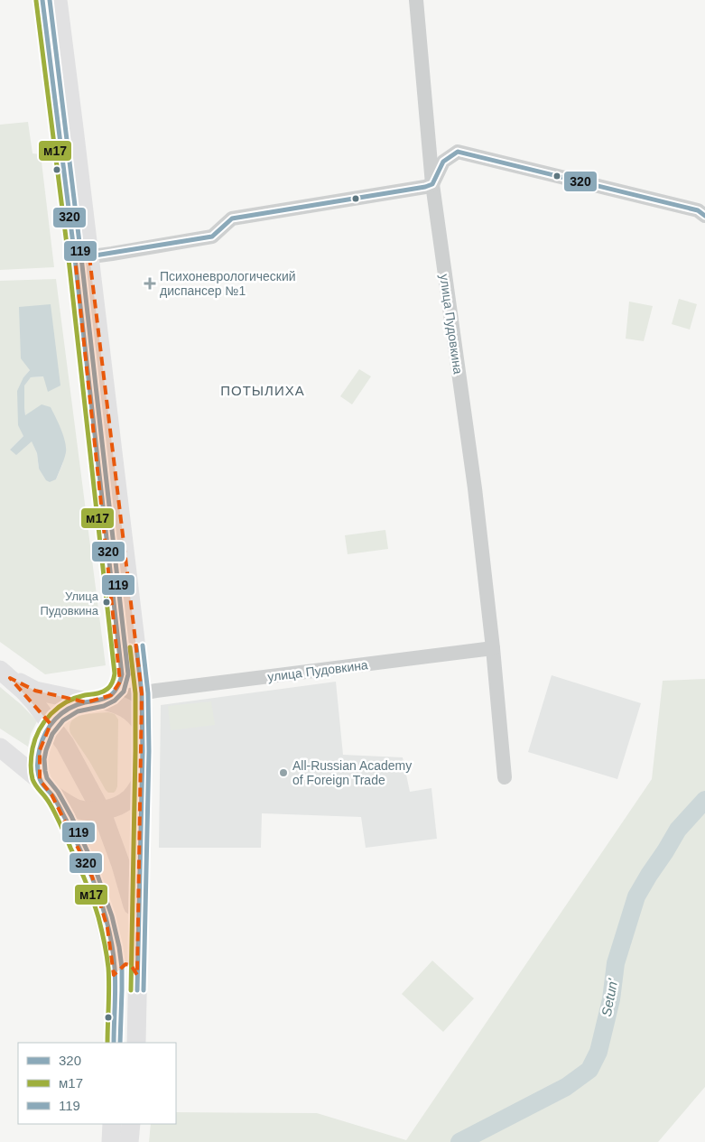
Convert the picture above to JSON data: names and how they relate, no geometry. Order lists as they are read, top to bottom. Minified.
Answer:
{"streets":{"street":["улица Пудовкина"]},"districts":["ПОТЫЛИХА"],"water":["Setun'"],"places":{"health":["Психоневрологический диспансер №1"],"other":["Улица Пудовкина","All-Russian Academy of Foreign Trade"]},"lines":["transit line 320","transit line 119","transit line м17"],"legend":["320","м17","119"]}
